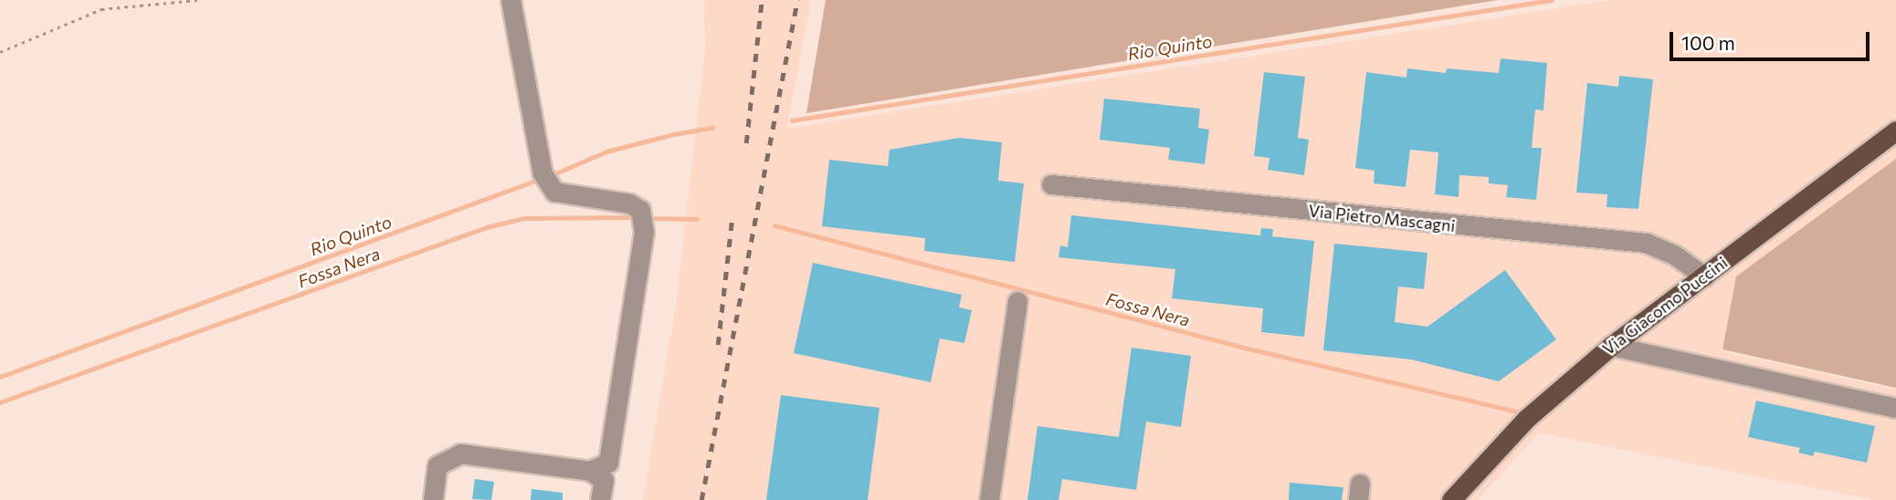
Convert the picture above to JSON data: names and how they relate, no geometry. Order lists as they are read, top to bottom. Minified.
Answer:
{"streets":{"main road":["Via Giacomo Puccini"],"street":["Via Pietro Mascagni"]},"crossings":[["Via Pietro Mascagni","Via Giacomo Puccini"]],"water":["Rio Quinto","Fossa Nera"],"scale_bar":"100 m"}
